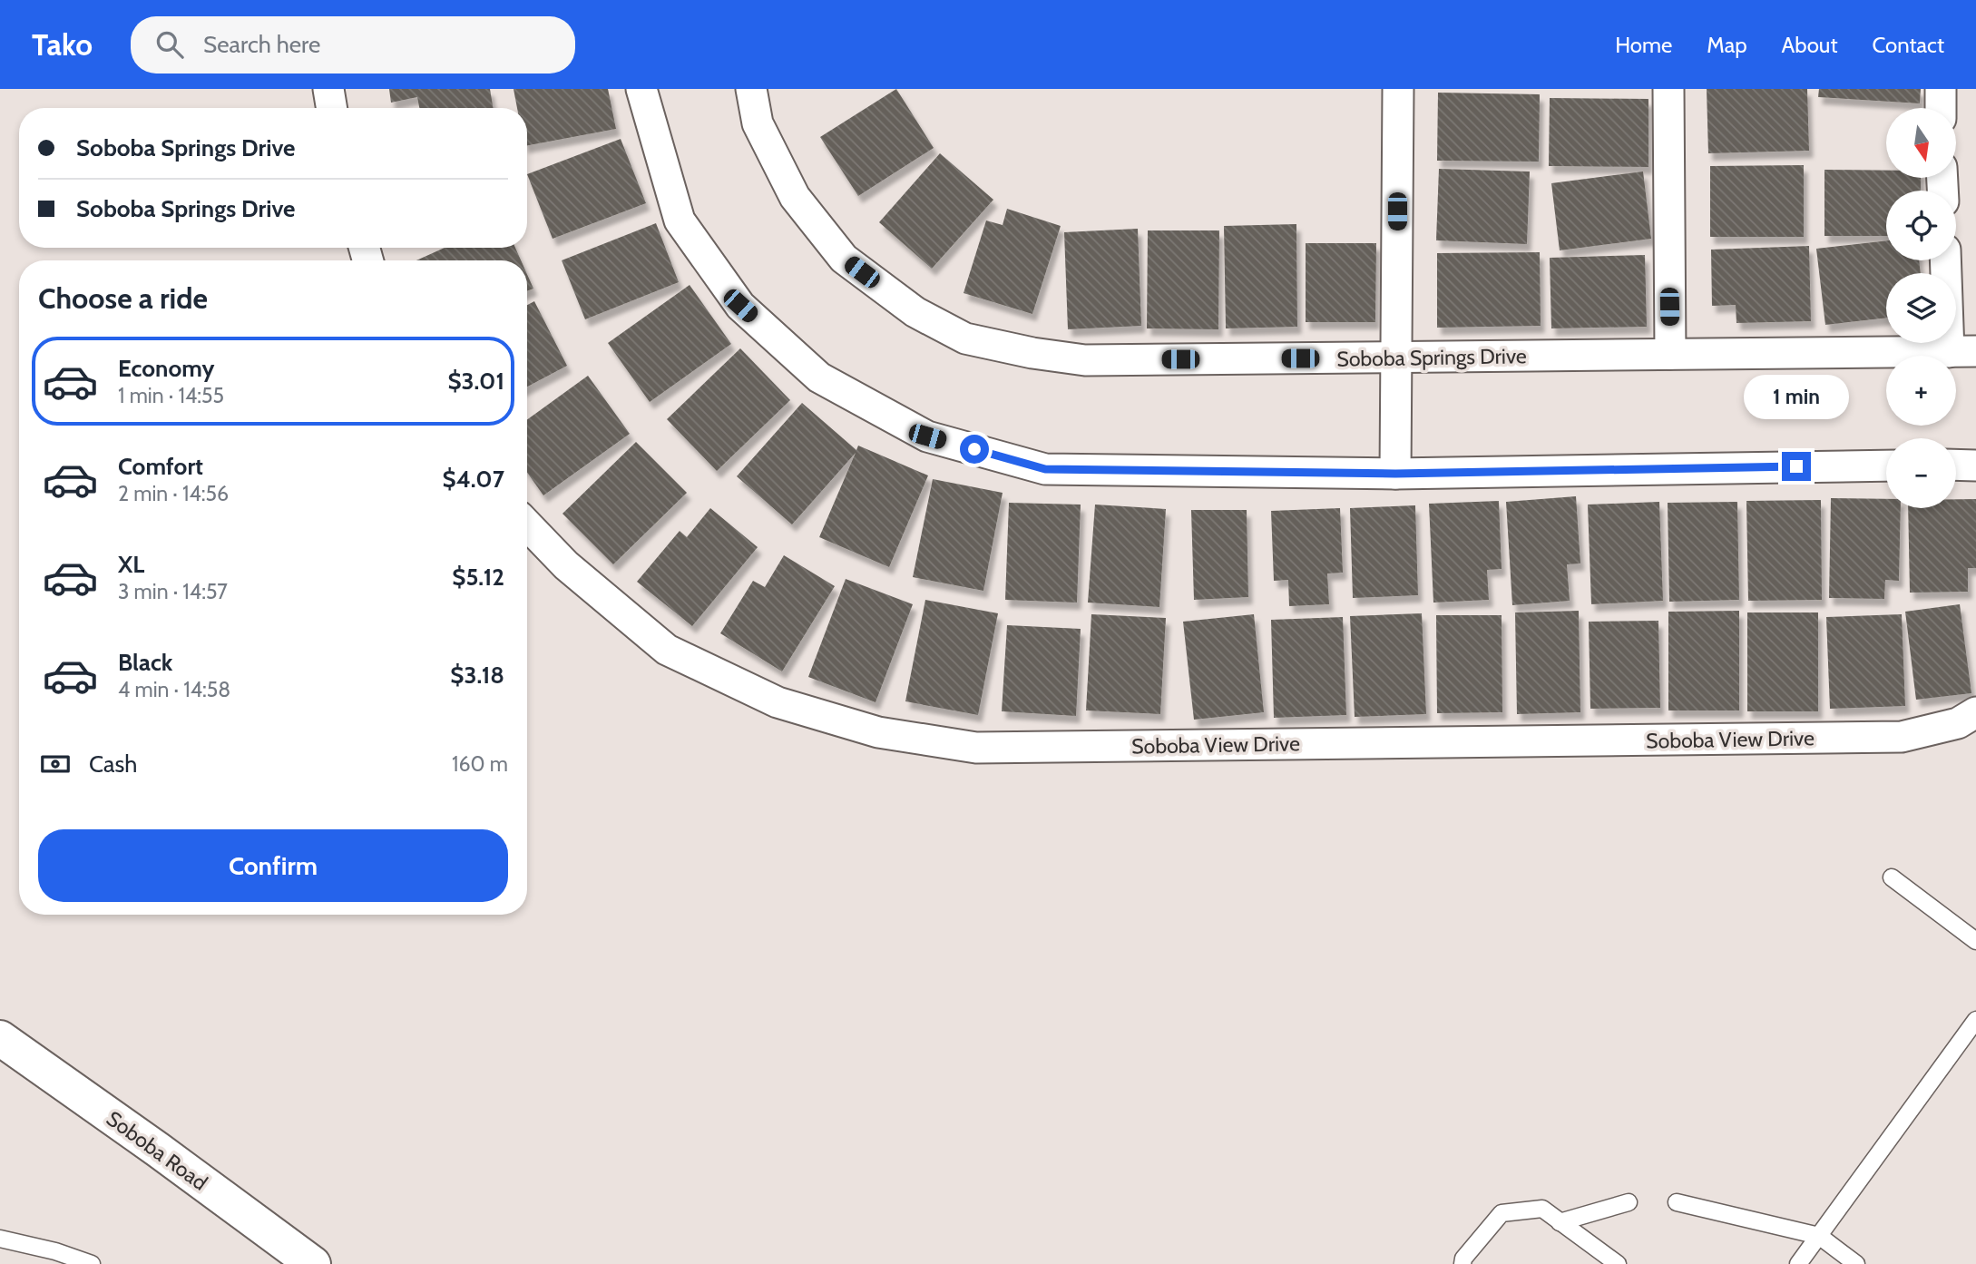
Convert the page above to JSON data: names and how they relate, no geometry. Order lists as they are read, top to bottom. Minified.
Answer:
{"streets":{"street":["Soboba Springs Drive","Soboba View Drive","Soboba Road"]},"north":"bottom","page":{"header":"Tako","search":"Search here","nav":["Home","Map","About","Contact"],"map_buttons":["+","−"],"banner":["Soboba Springs Drive","Soboba Springs Drive"],"heading":"Choose a ride","list":[{"name":"Economy","note":"1 min · 14:55","value":"$3.01"},{"name":"Comfort","note":"2 min · 14:56","value":"$4.07"},{"name":"XL","note":"3 min · 14:57","value":"$5.12"},{"name":"Black","note":"4 min · 14:58","value":"$3.18"}],"bubble":"1 min","pay":["Cash","160 m"],"buttons":"Confirm"}}
